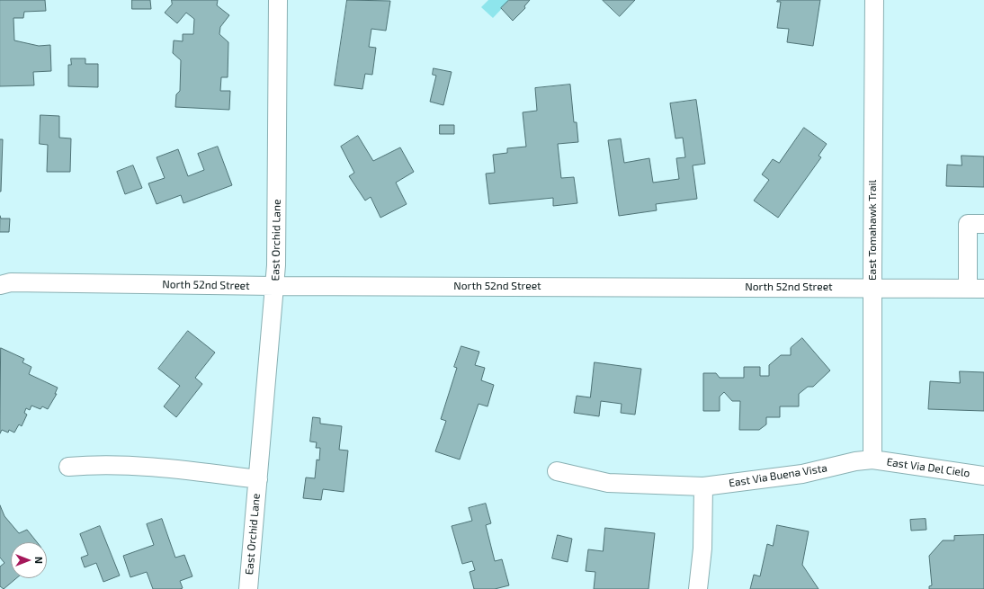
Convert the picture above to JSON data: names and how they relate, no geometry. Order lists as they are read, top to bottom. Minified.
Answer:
{"streets":{"street":["East Tomahawk Trail","East Orchid Lane","North 52nd Street","East Via Del Cielo","East Via Buena Vista"]},"crossings":[["East Tomahawk Trail","North 52nd Street"],["East Tomahawk Trail","East Via Del Cielo"],["East Tomahawk Trail","East Via Buena Vista"],["East Orchid Lane","North 52nd Street"],["East Via Del Cielo","East Via Buena Vista"]],"north":"right"}
